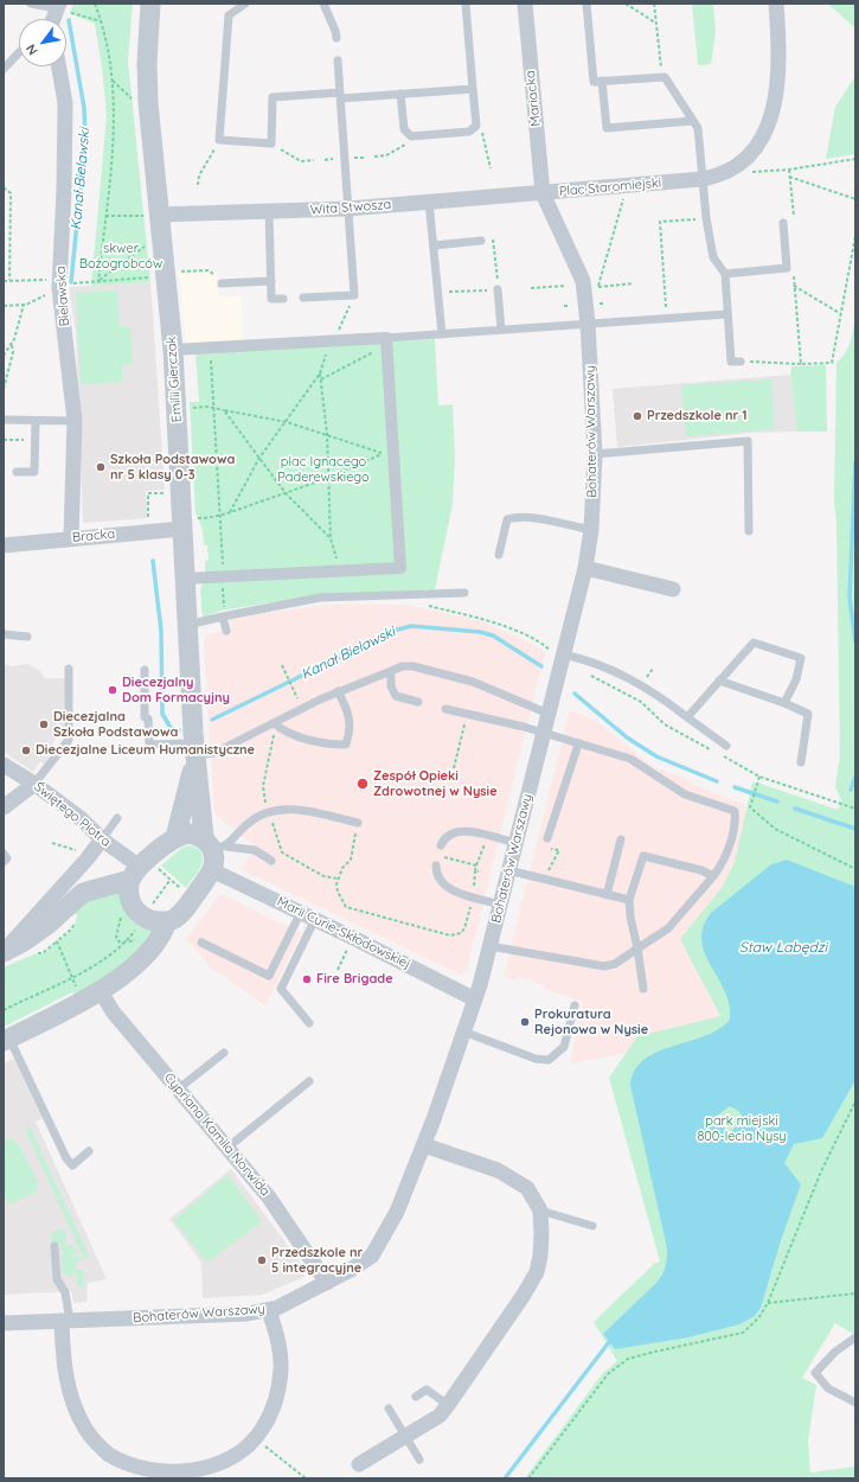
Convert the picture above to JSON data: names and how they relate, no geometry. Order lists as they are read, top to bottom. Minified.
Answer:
{"streets":{"street":["Mariacka","Plac Staromiejski","Wita Stwosza","Bielawska","Emilii Gierczak","Bohaterów Warszawy","Bracka","Świętego Piotra","Marii Curie-Skłodowskiej","Cypriana Kamila Norwida"]},"crossings":[["Mariacka","Plac Staromiejski"],["Mariacka","Wita Stwosza"],["Plac Staromiejski","Wita Stwosza"],["Plac Staromiejski","Bohaterów Warszawy"],["Wita Stwosza","Emilii Gierczak"],["Bielawska","Bracka"],["Emilii Gierczak","Bracka"],["Emilii Gierczak","Marii Curie-Skłodowskiej"],["Bohaterów Warszawy","Marii Curie-Skłodowskiej"],["Bohaterów Warszawy","Cypriana Kamila Norwida"]],"water":["Kanał Bielawski","Staw Łabędzi"],"parks":["skwer Bożogrobców","plac Ignacego Paderewskiego","park miejski 800-lecia Nysy"],"places":["Przedszkole nr 1","Szkoła Podstawowa nr 5 klasy 0-3","Diecezjalny Dom Formacyjny","Diecezjalna Szkoła Podstawowa","Diecezjalne Liceum Humanistyczne","Zespół Opieki Zdrowotnej w Nysie","Fire Brigade","Prokuratura Rejonowa w Nysie","Przedszkole nr 5 integracyjne"],"north":"bottom left"}
